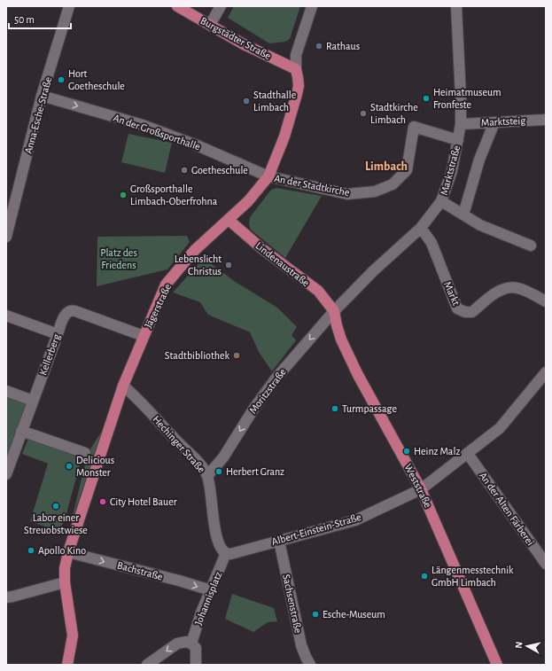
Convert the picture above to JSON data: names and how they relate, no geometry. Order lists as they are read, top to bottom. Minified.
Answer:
{"streets":{"main road":["Burgstädter Straße","Lindenaustraße","Jägerstraße","Weststraße"],"street":["Anna-Esche-Straße","Marktsteig","An der Großsporthalle","Marktstraße","An der Stadtkirche","Markt","Kellerberg","Moritzstraße","Hechinger Straße","An der Alten Färberei","Albert-Einstein-Straße","Bachstraße","Johannisplatz","Sachsenstraße"]},"crossings":[["Burgstädter Straße","Jägerstraße"],["Anna-Esche-Straße","An der Großsporthalle"],["Marktsteig","Marktstraße"],["An der Großsporthalle","An der Stadtkirche"],["An der Großsporthalle","Jägerstraße"],["Marktstraße","An der Stadtkirche"],["Marktstraße","Lindenaustraße"],["Marktstraße","Markt"],["Marktstraße","Moritzstraße"],["Marktstraße","Weststraße"],["An der Stadtkirche","Jägerstraße"],["Lindenaustraße","Jägerstraße"],["Lindenaustraße","Moritzstraße"],["Lindenaustraße","Weststraße"],["Jägerstraße","Kellerberg"],["Jägerstraße","Hechinger Straße"],["Jägerstraße","Bachstraße"],["Moritzstraße","Hechinger Straße"],["Moritzstraße","Weststraße"],["Hechinger Straße","Albert-Einstein-Straße"],["Hechinger Straße","Johannisplatz"],["Weststraße","Albert-Einstein-Straße"],["An der Alten Färberei","Albert-Einstein-Straße"],["Albert-Einstein-Straße","Johannisplatz"],["Albert-Einstein-Straße","Sachsenstraße"],["Bachstraße","Johannisplatz"]],"one_way":["An der Großsporthalle","Moritzstraße","Bachstraße"],"districts":["Limbach"],"parks":["Platz des Friedens"],"places":["Rathaus","Hort Goetheschule","Heimatmuseum Fronfeste","Stadthalle Limbach","Stadtkirche Limbach","Goetheschule","Großsporthalle Limbach-Oberfrohna","Lebenslicht Christus","Stadtbibliothek","Turmpassage","Heinz Malz","Delicious Monster","Herbert Granz","City Hotel Bauer","Labor einer Streuobstwiese","Apollo Kino","Längenmesstechnik GmbH Limbach","Esche-Museum"],"scale_bar":"50 m","north":"left"}
